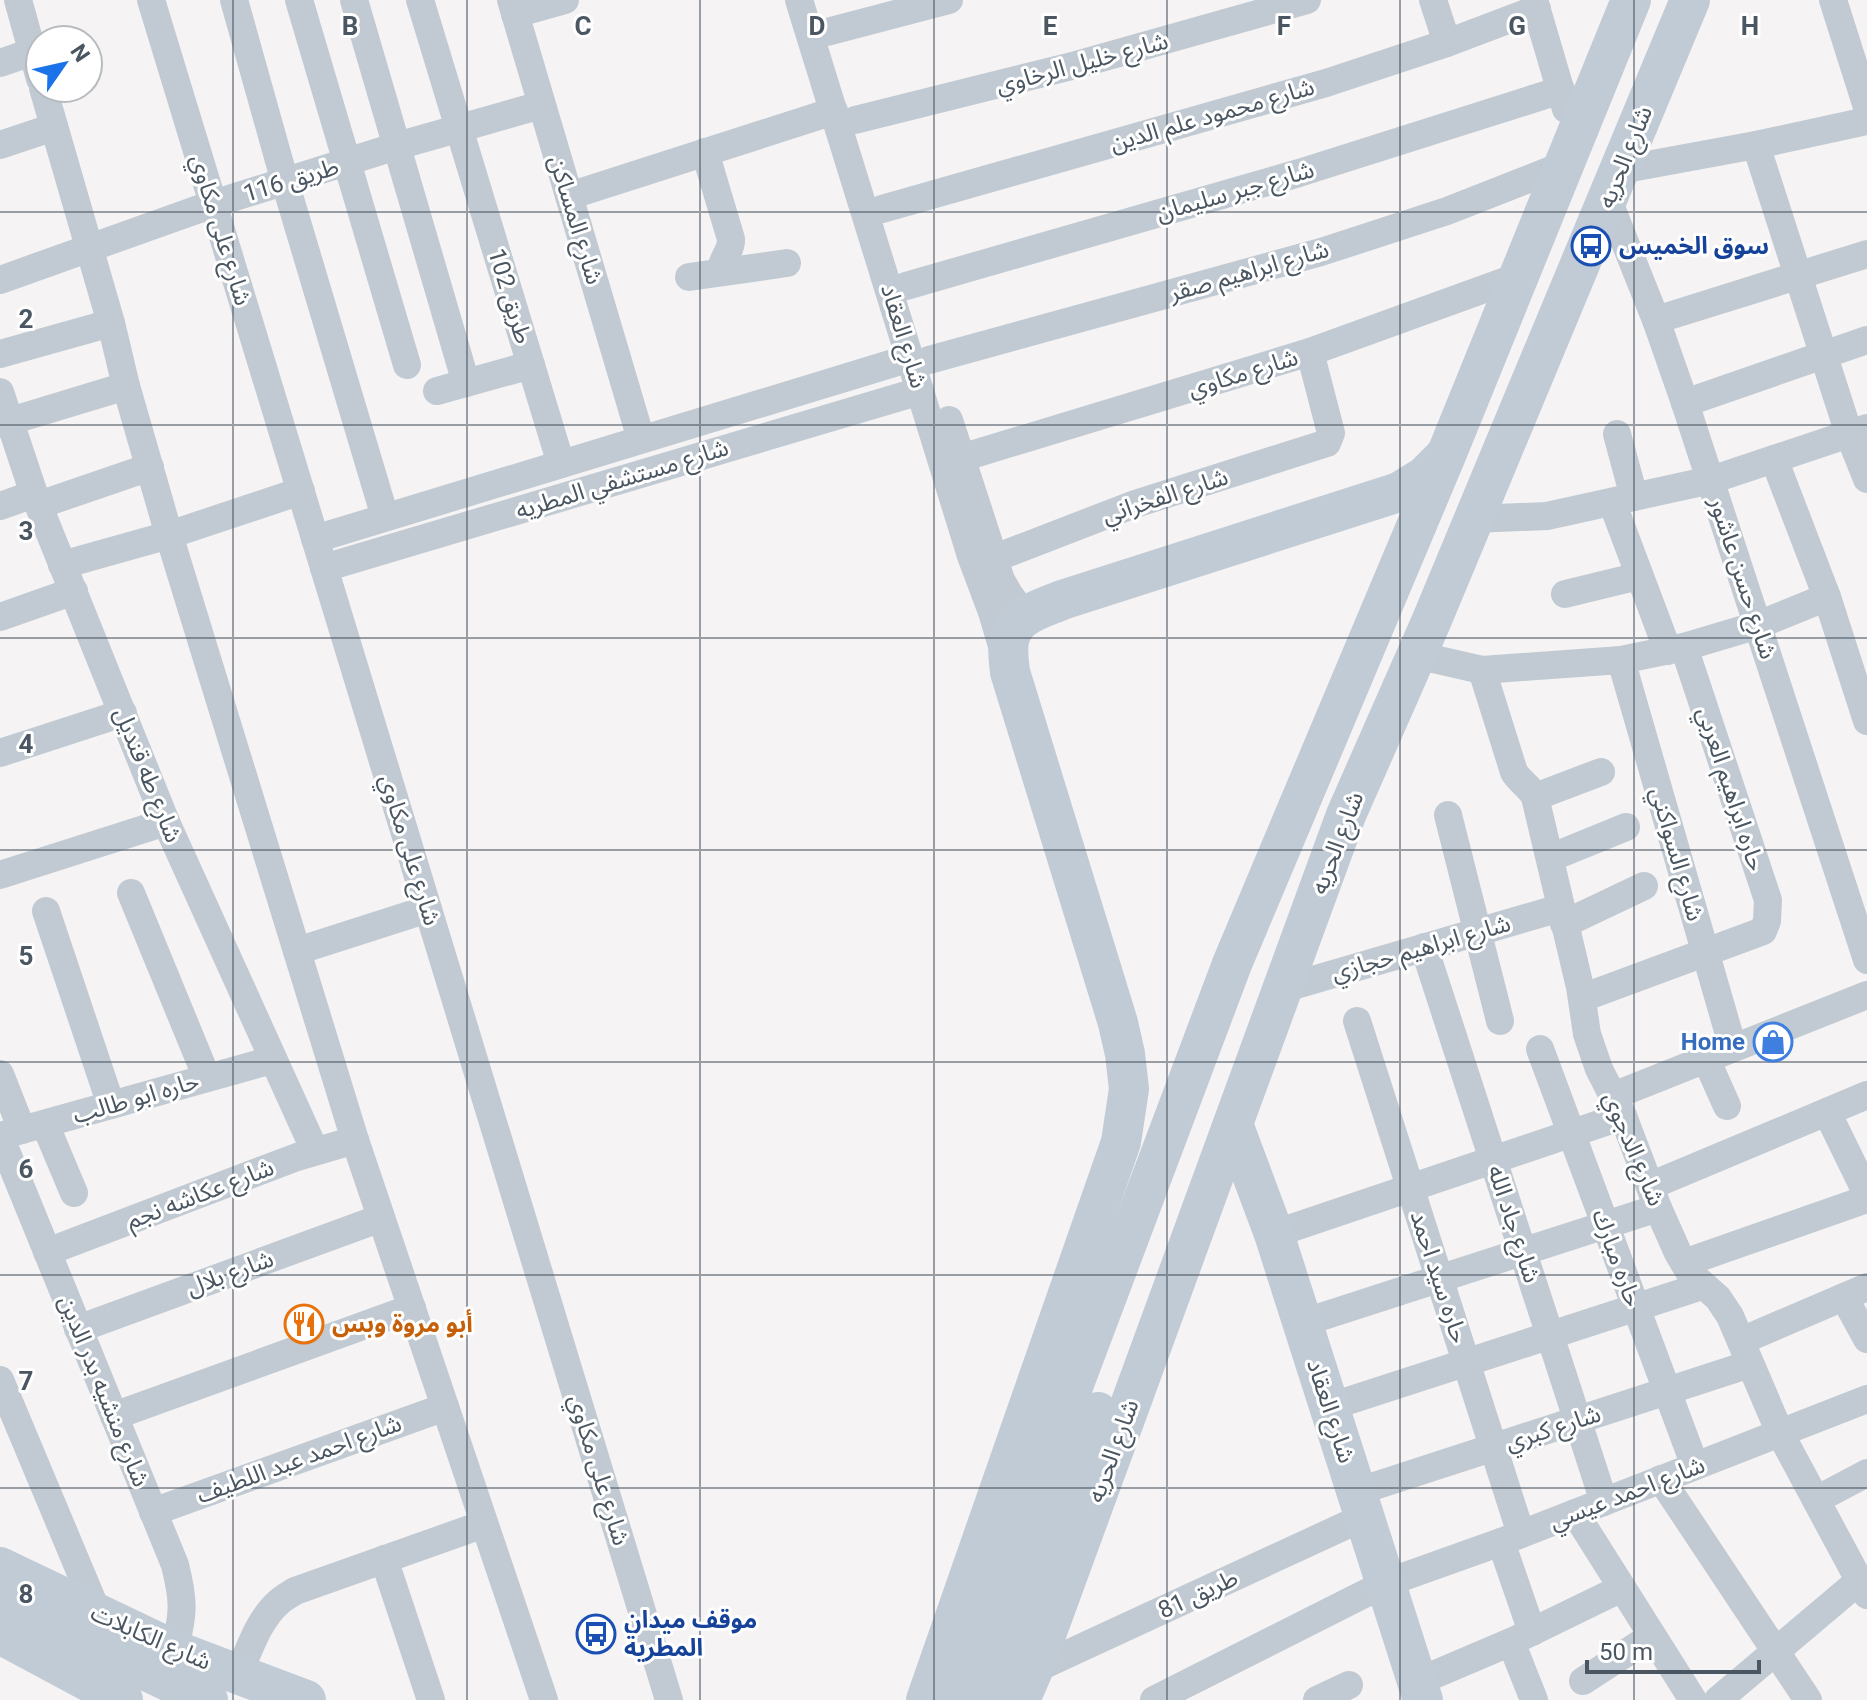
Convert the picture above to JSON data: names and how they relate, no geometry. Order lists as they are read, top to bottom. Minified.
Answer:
{"streets":{"main road":["شارع الحريه","شارع العقاد","شارع الكابلات"],"street":["شارع خليل الرخاوي","شارع محمود علم الدين","طريق 116","شارع جبر سليمان","شارع المساكن","شارع على مكاوي","شارع ابراهيم صقر","طريق 102","شارع مكاوي","شارع مستشفي المطريه","شارع الفخراني","شارع حسن عاشور","شارع طه قنديل","حاره ابراهيم العربي","شارع السواكني","شارع ابراهيم حجازي","حاره ابو طالب","شارع الدجوي","شارع عكاشه نجم","شارع جاد الله","حاره مبارك","شارع بلال","حاره سيد احمد","شارع منشيه بدر الدين","شارع كبري","شارع احمد عبد اللطيف","شارع احمد عيسي","طريق 81"]},"crossings":[["شارع خليل الرخاوي","شارع المساكن"],["شارع خليل الرخاوي","شارع العقاد"],["شارع محمود علم الدين","شارع العقاد"],["شارع الحريه","شارع ابراهيم صقر"],["شارع الحريه","شارع العقاد"],["شارع الحريه","شارع مكاوي"],["شارع الحريه","شارع حسن عاشور"],["شارع الحريه","شارع ابراهيم حجازي"],["شارع الحريه","طريق 81"],["طريق 116","شارع المساكن"],["طريق 116","شارع على مكاوي"],["طريق 116","طريق 102"],["شارع جبر سليمان","شارع العقاد"],["شارع المساكن","شارع مستشفي المطريه"],["شارع على مكاوي","شارع مستشفي المطريه"],["شارع ابراهيم صقر","شارع العقاد"],["شارع ابراهيم صقر","شارع مستشفي المطريه"],["طريق 102","شارع مستشفي المطريه"],["شارع العقاد","شارع مكاوي"],["شارع العقاد","شارع مستشفي المطريه"],["شارع العقاد","شارع الفخراني"],["شارع العقاد","شارع كبري"],["شارع العقاد","شارع احمد عيسي"],["شارع العقاد","طريق 81"],["شارع مكاوي","شارع الفخراني"],["شارع طه قنديل","حاره ابو طالب"],["شارع طه قنديل","شارع عكاشه نجم"],["حاره ابراهيم العربي","شارع السواكني"],["شارع ابراهيم حجازي","شارع الدجوي"],["شارع ابراهيم حجازي","شارع جاد الله"],["حاره ابو طالب","شارع منشيه بدر الدين"],["شارع الدجوي","شارع كبري"],["شارع الدجوي","شارع احمد عيسي"],["شارع عكاشه نجم","شارع منشيه بدر الدين"],["شارع جاد الله","شارع كبري"],["شارع جاد الله","شارع احمد عيسي"],["حاره مبارك","شارع كبري"],["حاره مبارك","شارع احمد عيسي"],["شارع بلال","شارع منشيه بدر الدين"],["حاره سيد احمد","شارع كبري"],["حاره سيد احمد","شارع احمد عيسي"],["شارع منشيه بدر الدين","شارع احمد عبد اللطيف"],["شارع منشيه بدر الدين","شارع الكابلات"],["شارع كبري","طريق 81"]],"places":{"bus stop":["سوق الخميس","موقف ميدان المطرية"],"shop":["Home"],"restaurant":["أبو مروة وبس"]},"scale_bar":"50 m","north":"top right","grid":{"columns":["B","C","D","E","F","G","H"],"rows":["2","3","4","5","6","7","8"]}}
